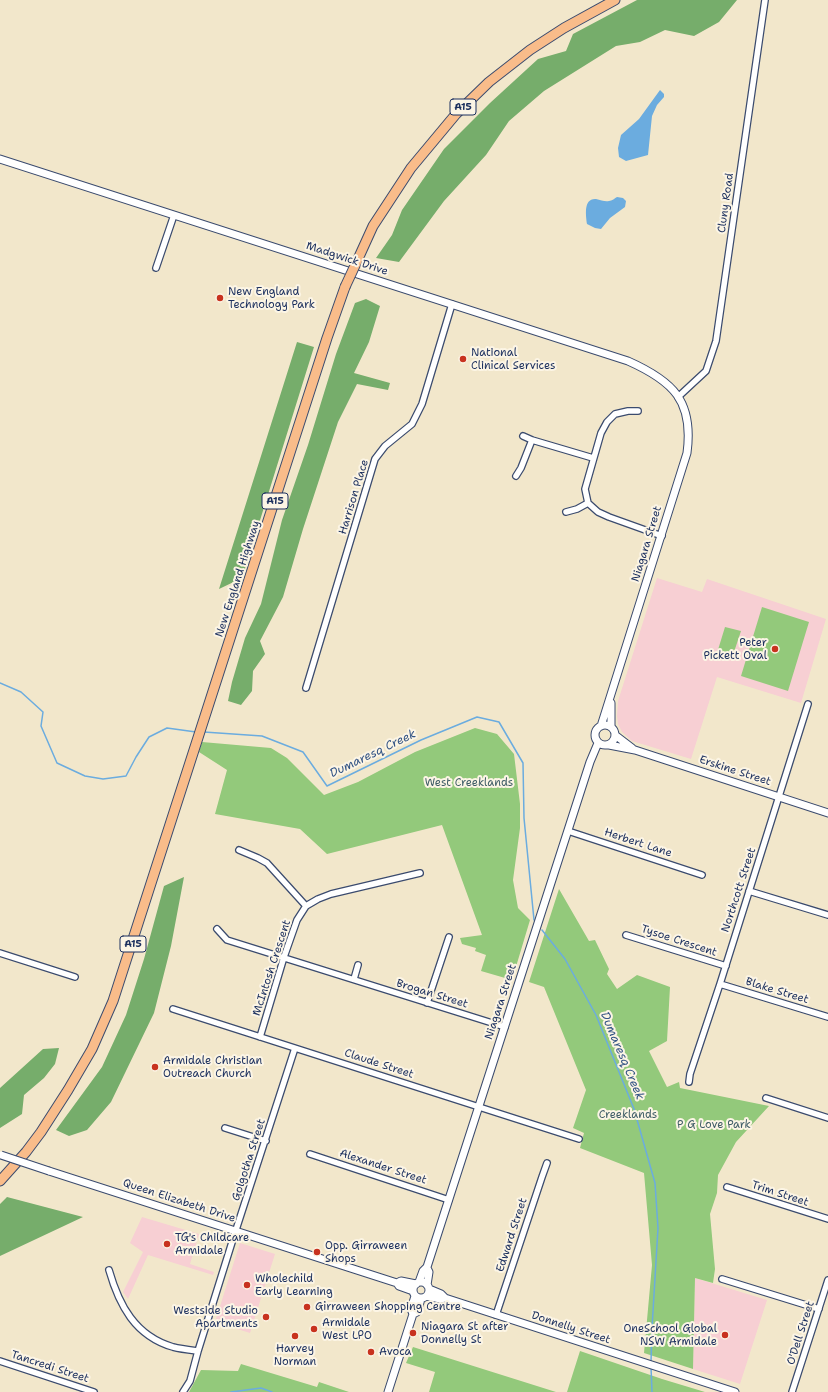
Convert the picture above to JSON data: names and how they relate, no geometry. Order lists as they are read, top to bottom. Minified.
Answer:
{"streets":{"highway":["A15","New England Highway"],"street":["Cluny Road","Madgwick Drive","Harrison Place","Niagara Street","Erskine Street","Herbert Lane","Northcott Street","Tysoe Crescent","McIntosh Crescent","Blake Street","Brogan Street","Claude Street","Golgotha Street","Alexander Street","Trim Street","Queen Elizabeth Drive","Edward Street","Donnelly Street","O'Dell Street","Tancredi Street"]},"crossings":[["Cluny Road","Madgwick Drive"],["Cluny Road","Niagara Street"],["Madgwick Drive","Harrison Place"],["Madgwick Drive","Niagara Street"],["Niagara Street","Erskine Street"],["Niagara Street","Herbert Lane"],["Niagara Street","Brogan Street"],["Niagara Street","Claude Street"],["Niagara Street","Alexander Street"],["Niagara Street","Queen Elizabeth Drive"],["Niagara Street","Donnelly Street"],["Erskine Street","Northcott Street"],["Northcott Street","Tysoe Crescent"],["Northcott Street","Blake Street"],["McIntosh Crescent","Brogan Street"],["McIntosh Crescent","Claude Street"],["Claude Street","Golgotha Street"],["Golgotha Street","Queen Elizabeth Drive"],["Queen Elizabeth Drive","Donnelly Street"],["Edward Street","Donnelly Street"]],"water":["Dumaresq Creek"],"parks":["West Creeklands","Creeklands","P G Love Park"],"places":["New England Technology Park","National Clinical Services","Peter Pickett Oval","Armidale Christian Outreach Church","TG's Childcare Armidale","Opp. Girraween Shops","Wholechild Early Learning","Girraween Shopping Centre","Westside Studio Apartments","Armidale West LPO","Niagara St after Donnelly St","OneSchool Global NSW Armidale","Harvey Norman","Avoca"]}
